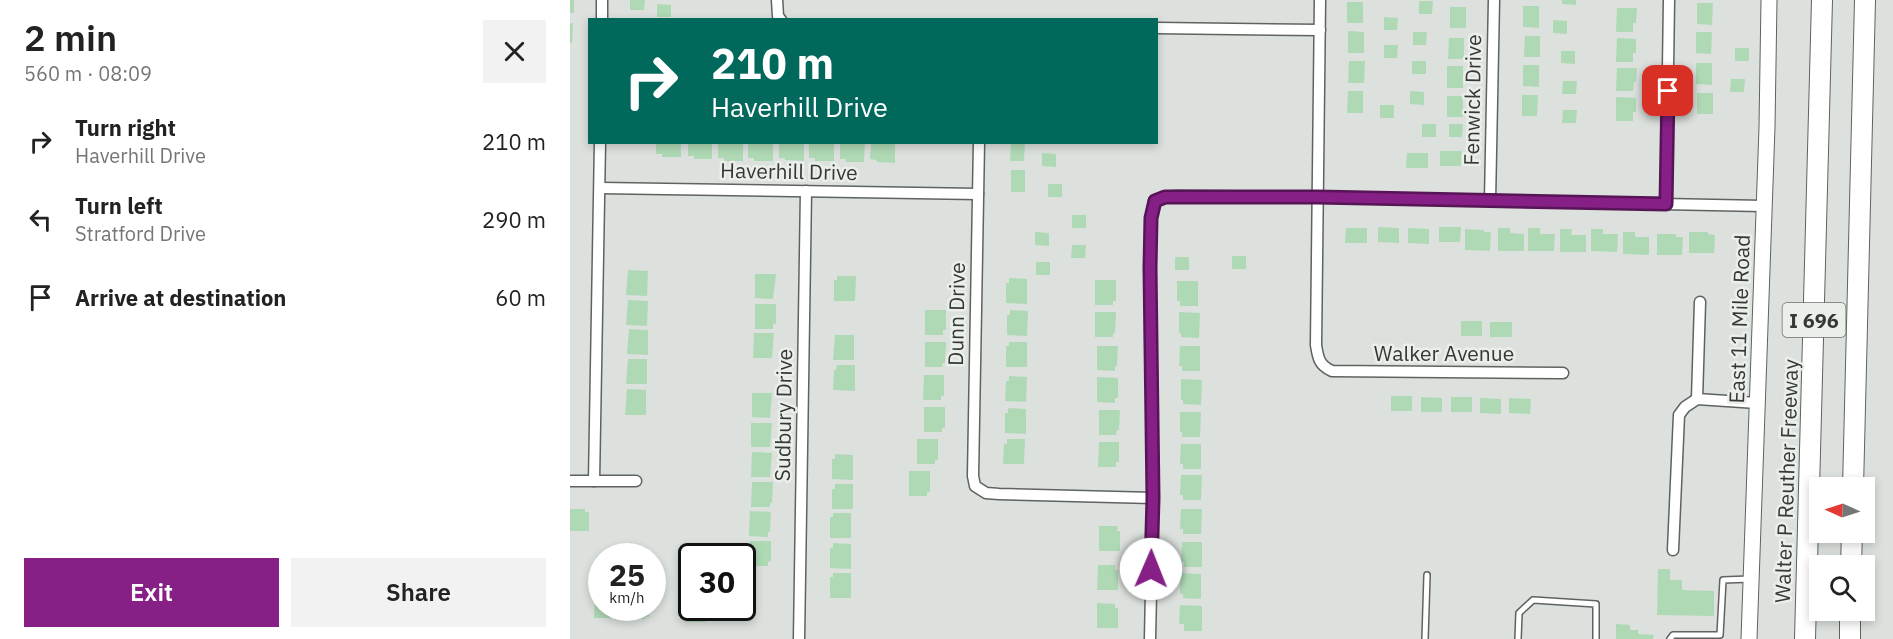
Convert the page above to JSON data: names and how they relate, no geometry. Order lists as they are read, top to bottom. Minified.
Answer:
{"streets":{"highway":["I 696","Walter P Reuther Freeway"],"main road":["East 11 Mile Road"],"street":["Fenwick Drive","Haverhill Drive","Dunn Drive","Walker Avenue","Sudbury Drive"]},"crossings":[["Haverhill Drive","Dunn Drive"],["Haverhill Drive","Sudbury Drive"]],"north":"left","page":{"heading":["2 min","560 m · 08:09"],"turn":["210 m","Haverhill Drive"],"list":[{"name":"Turn right","note":"Haverhill Drive","value":"210 m"},{"name":"Turn left","note":"Stratford Drive","value":"290 m"},{"name":"Arrive at destination","value":"60 m"}],"speed":"25 km/h","limit":"30","buttons":["Exit","Share"]}}
